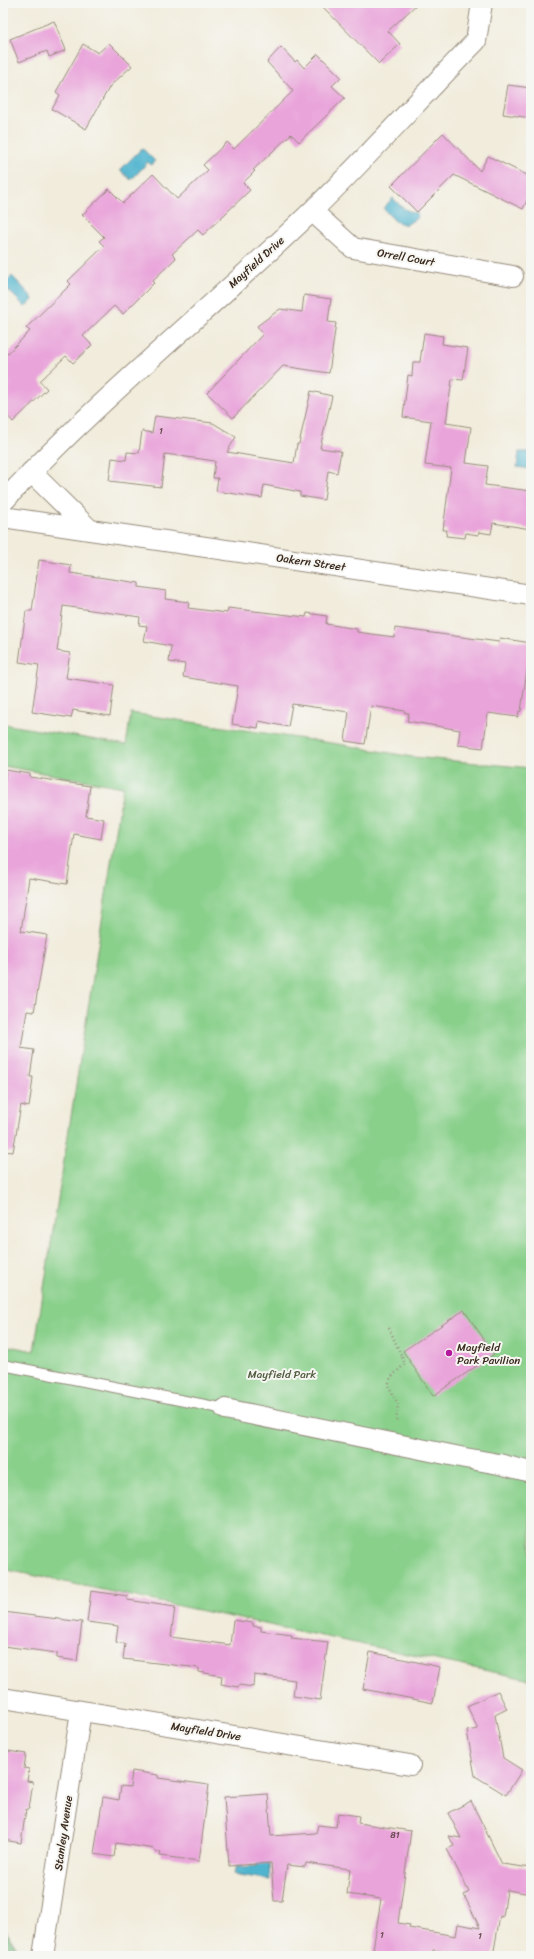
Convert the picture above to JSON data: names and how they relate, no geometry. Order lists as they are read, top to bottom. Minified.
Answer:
{"streets":{"street":["Orrell Court","Mayfield Drive","Oakern Street","Stanley Avenue"]},"crossings":[["Orrell Court","Mayfield Drive"],["Mayfield Drive","Stanley Avenue"]],"parks":["Mayfield Park"],"places":["Mayfield Park Pavilion"],"house_numbers":["1","81","1","1"]}
